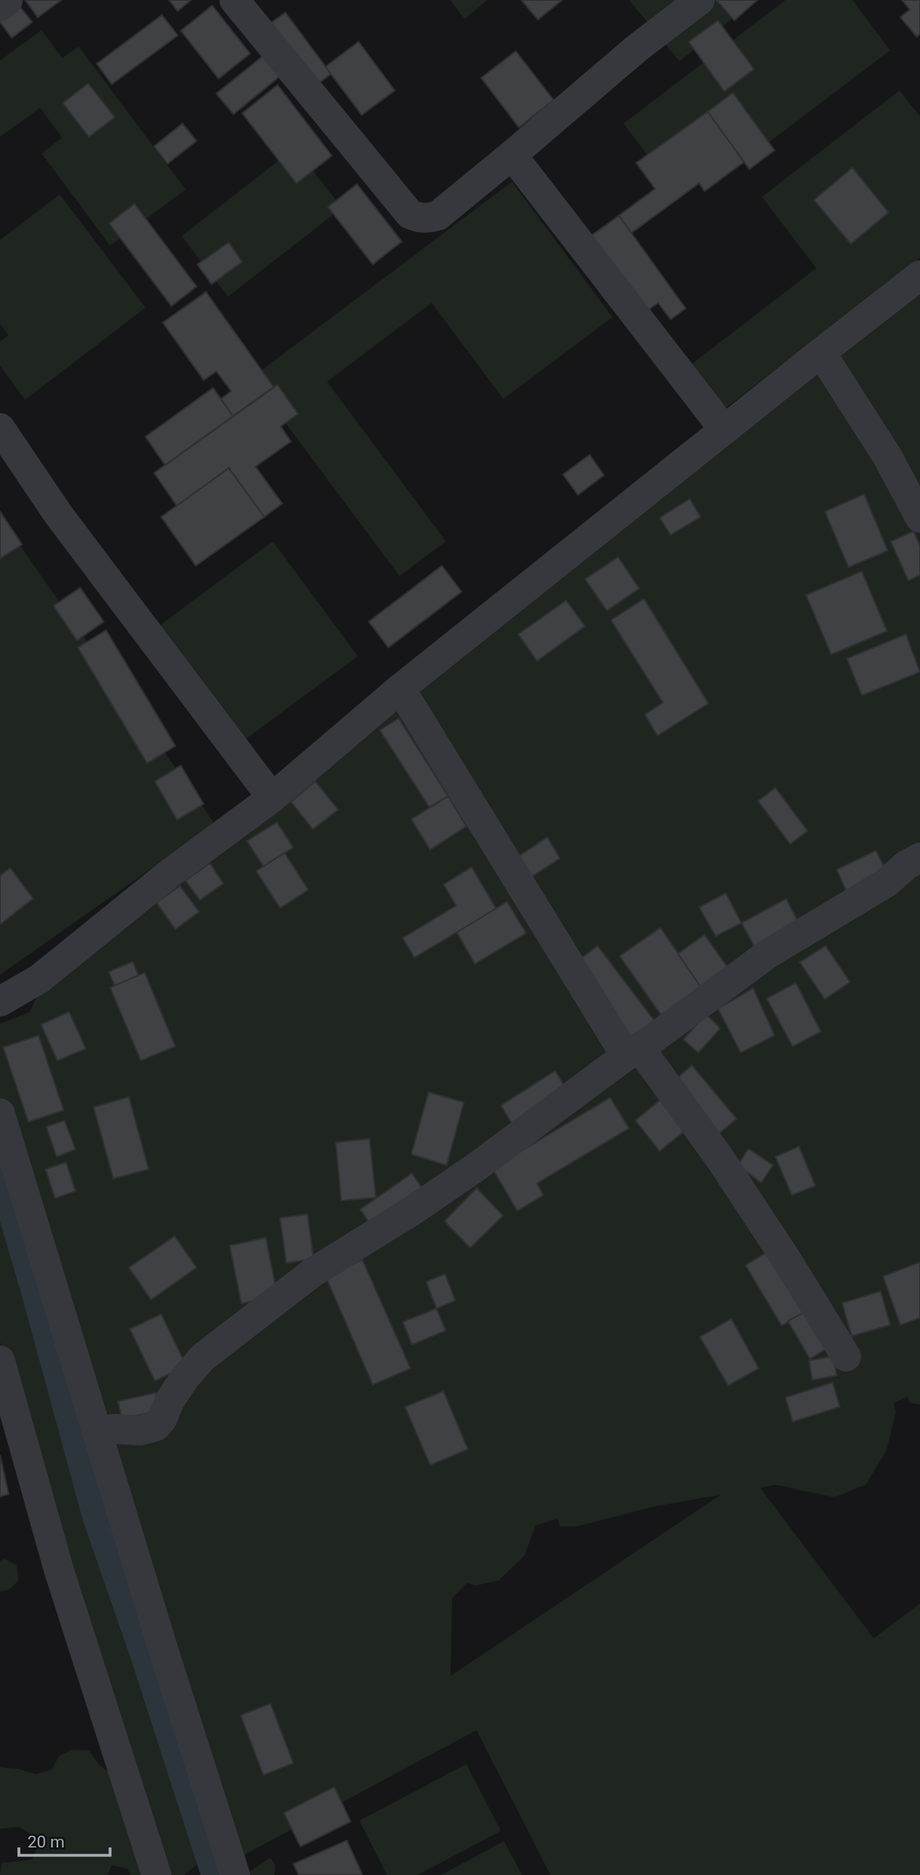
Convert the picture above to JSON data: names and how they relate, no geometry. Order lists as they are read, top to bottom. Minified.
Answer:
{"scale_bar":"20 m"}
